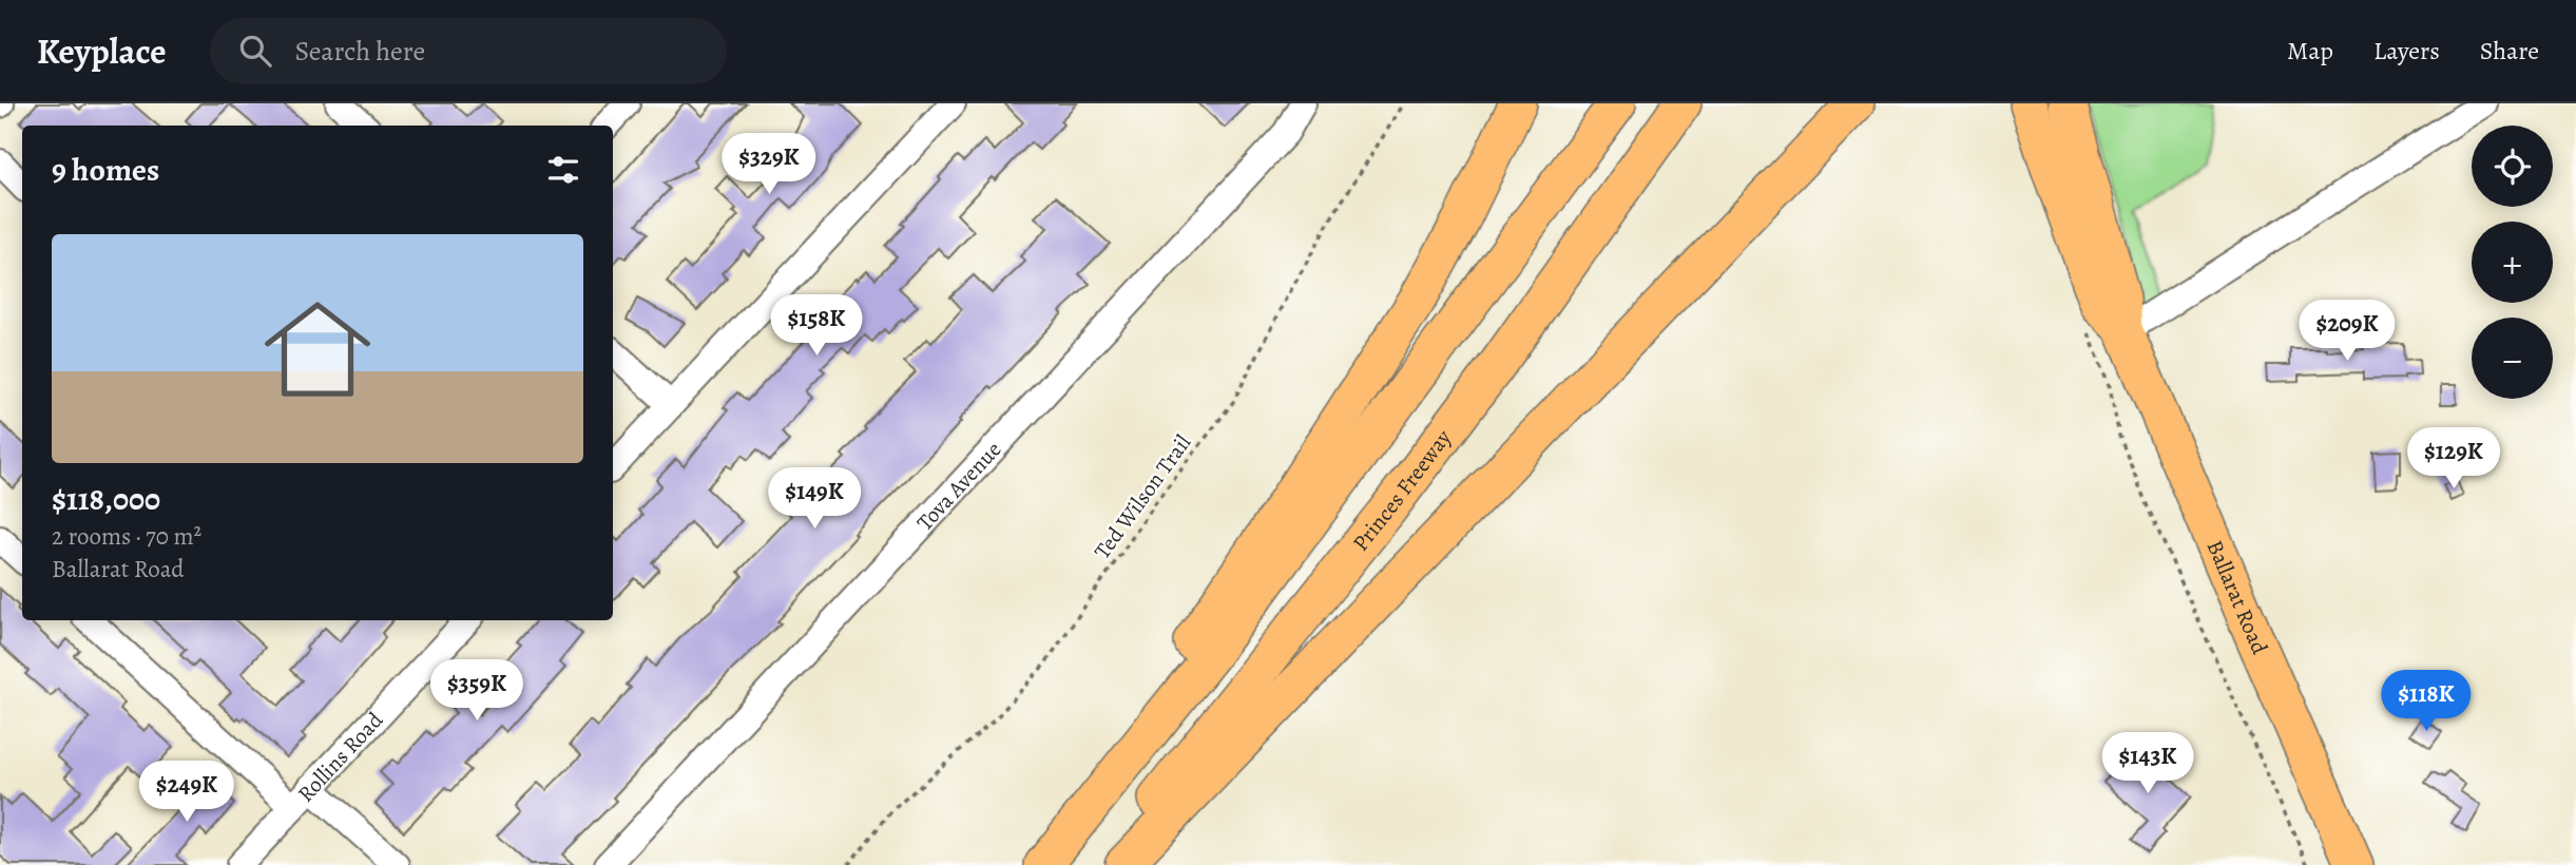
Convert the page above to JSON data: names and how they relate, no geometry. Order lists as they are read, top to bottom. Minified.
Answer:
{"streets":{"highway":["Princes Freeway","Ballarat Road"],"street":["Tova Avenue","Rollins Road"],"path":["Ted Wilson Trail"]},"page":{"header":"Keyplace","search":"Search here","nav":["Map","Layers","Share"],"map_buttons":["+","−"],"heading":"9 homes","price":["$329K","$158K","$209K","$129K","$149K","$359K","$118K","$143K","$249K"],"list":[{"name":"$118,000","note":"2 rooms · 70 m² · Ballarat Road"}]}}
